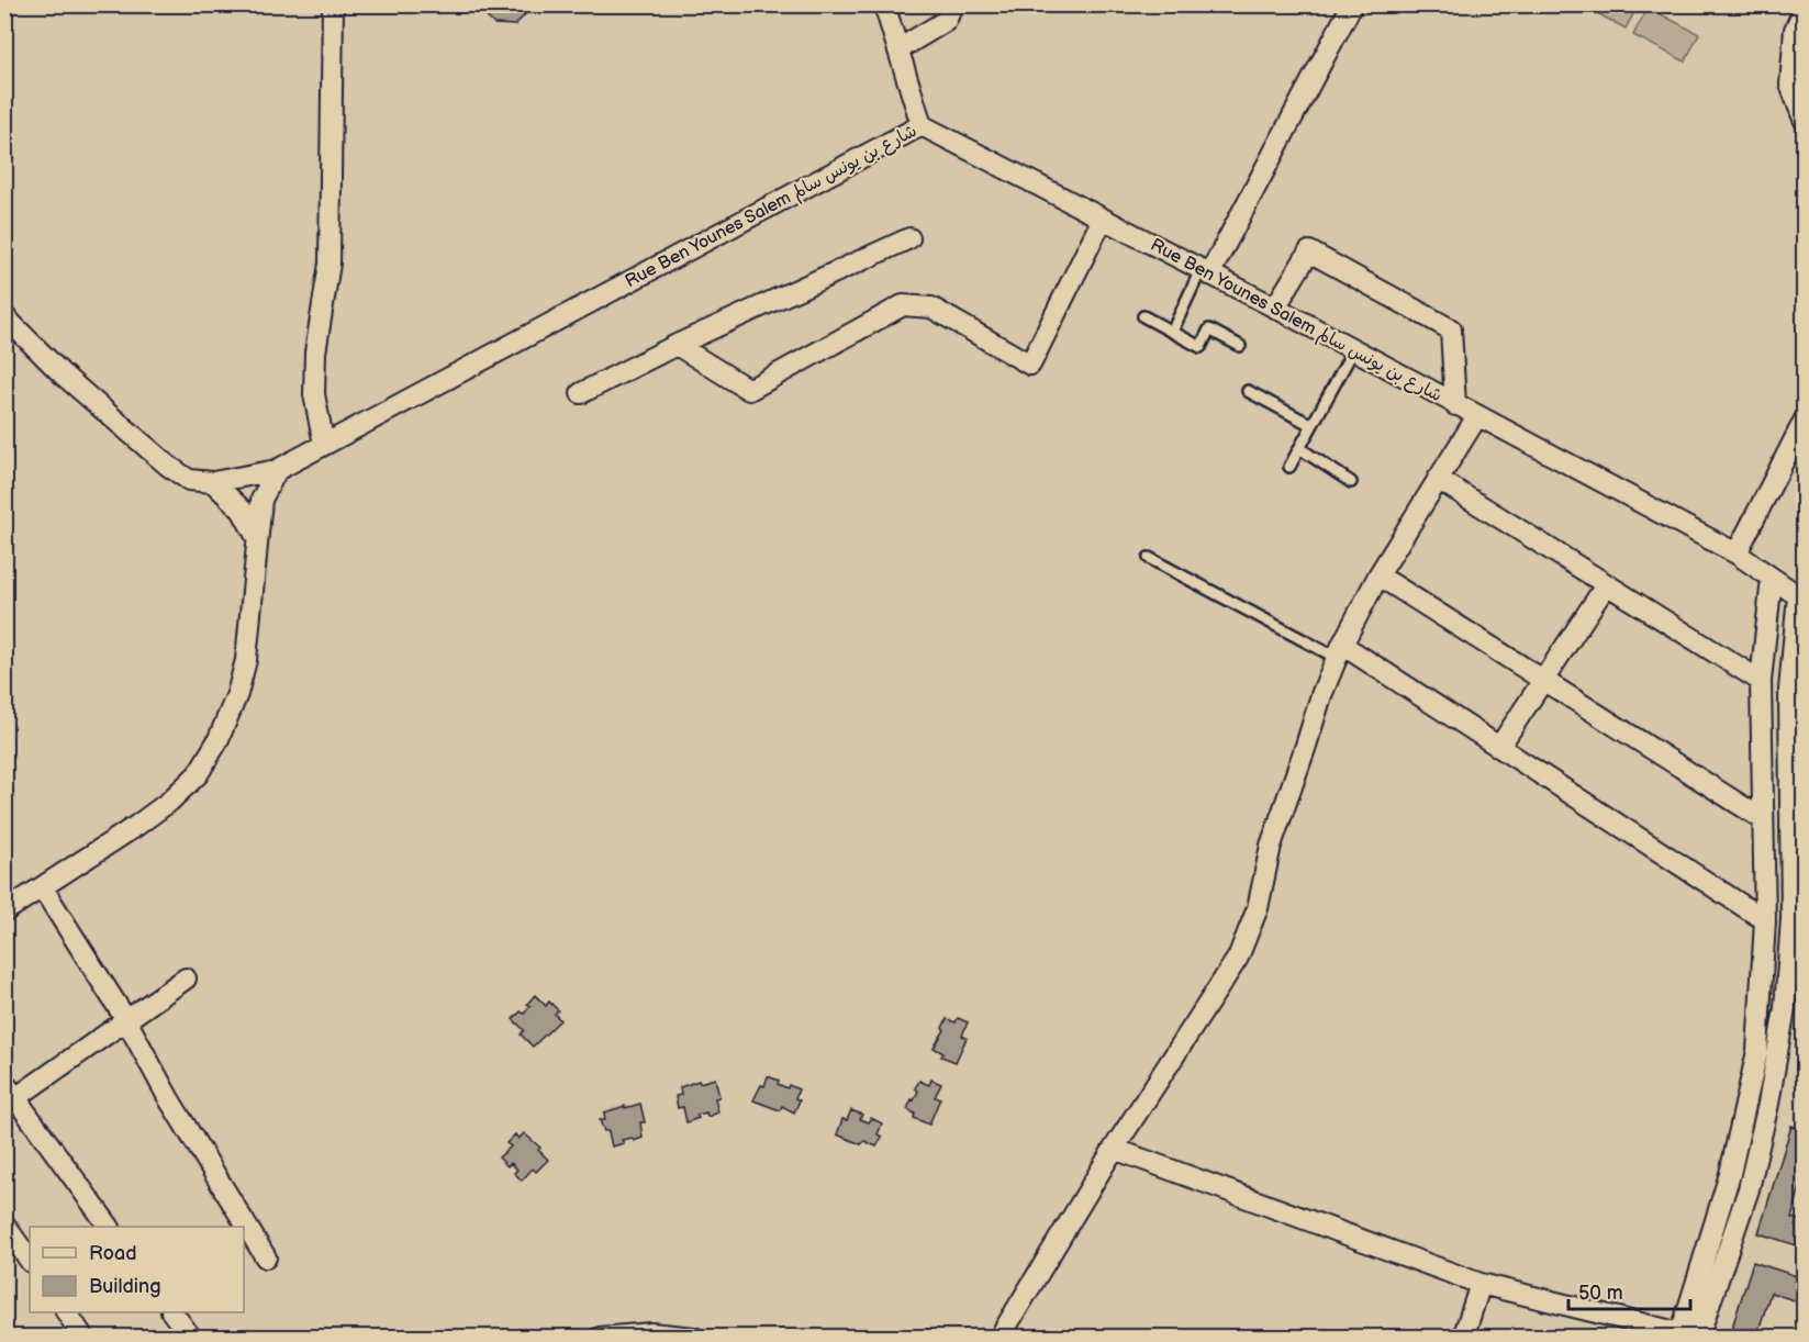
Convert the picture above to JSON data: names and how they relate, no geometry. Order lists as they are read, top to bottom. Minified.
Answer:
{"streets":{"street":["Rue Ben Younes Salem شارع بن يونس سالم"]},"legend":["Road","Building"],"scale_bar":"50 m"}
